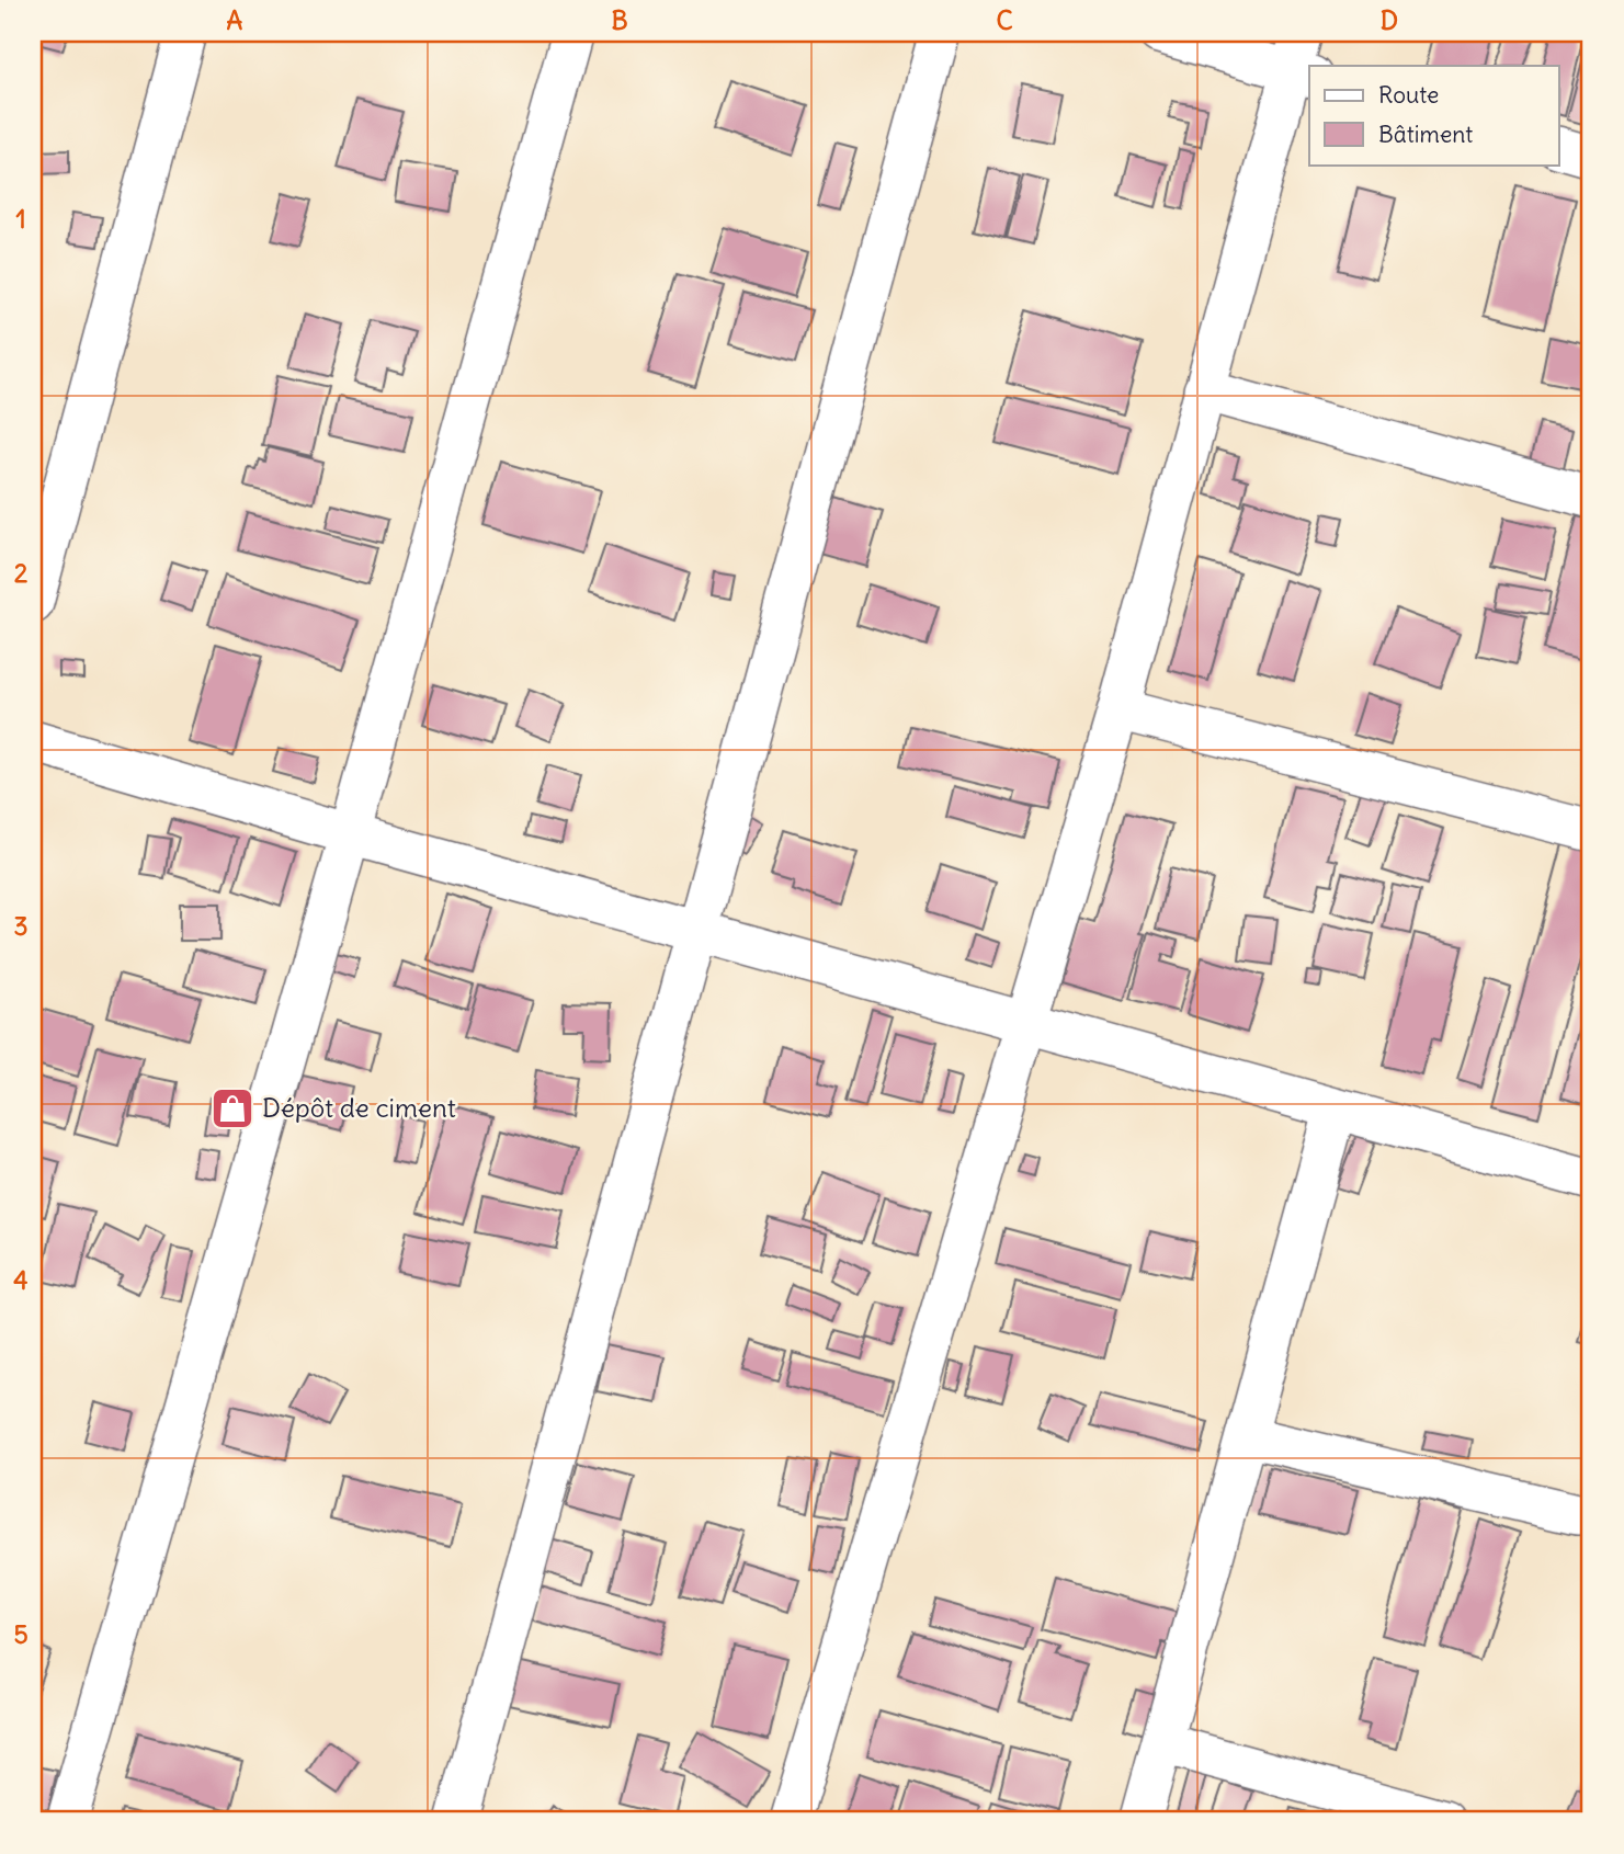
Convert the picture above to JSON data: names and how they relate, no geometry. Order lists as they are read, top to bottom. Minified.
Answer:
{"places":{"shop":["Dépôt de ciment"]},"legend":["Route","Bâtiment"],"grid":{"columns":["A","B","C","D"],"rows":["1","2","3","4","5"]}}
